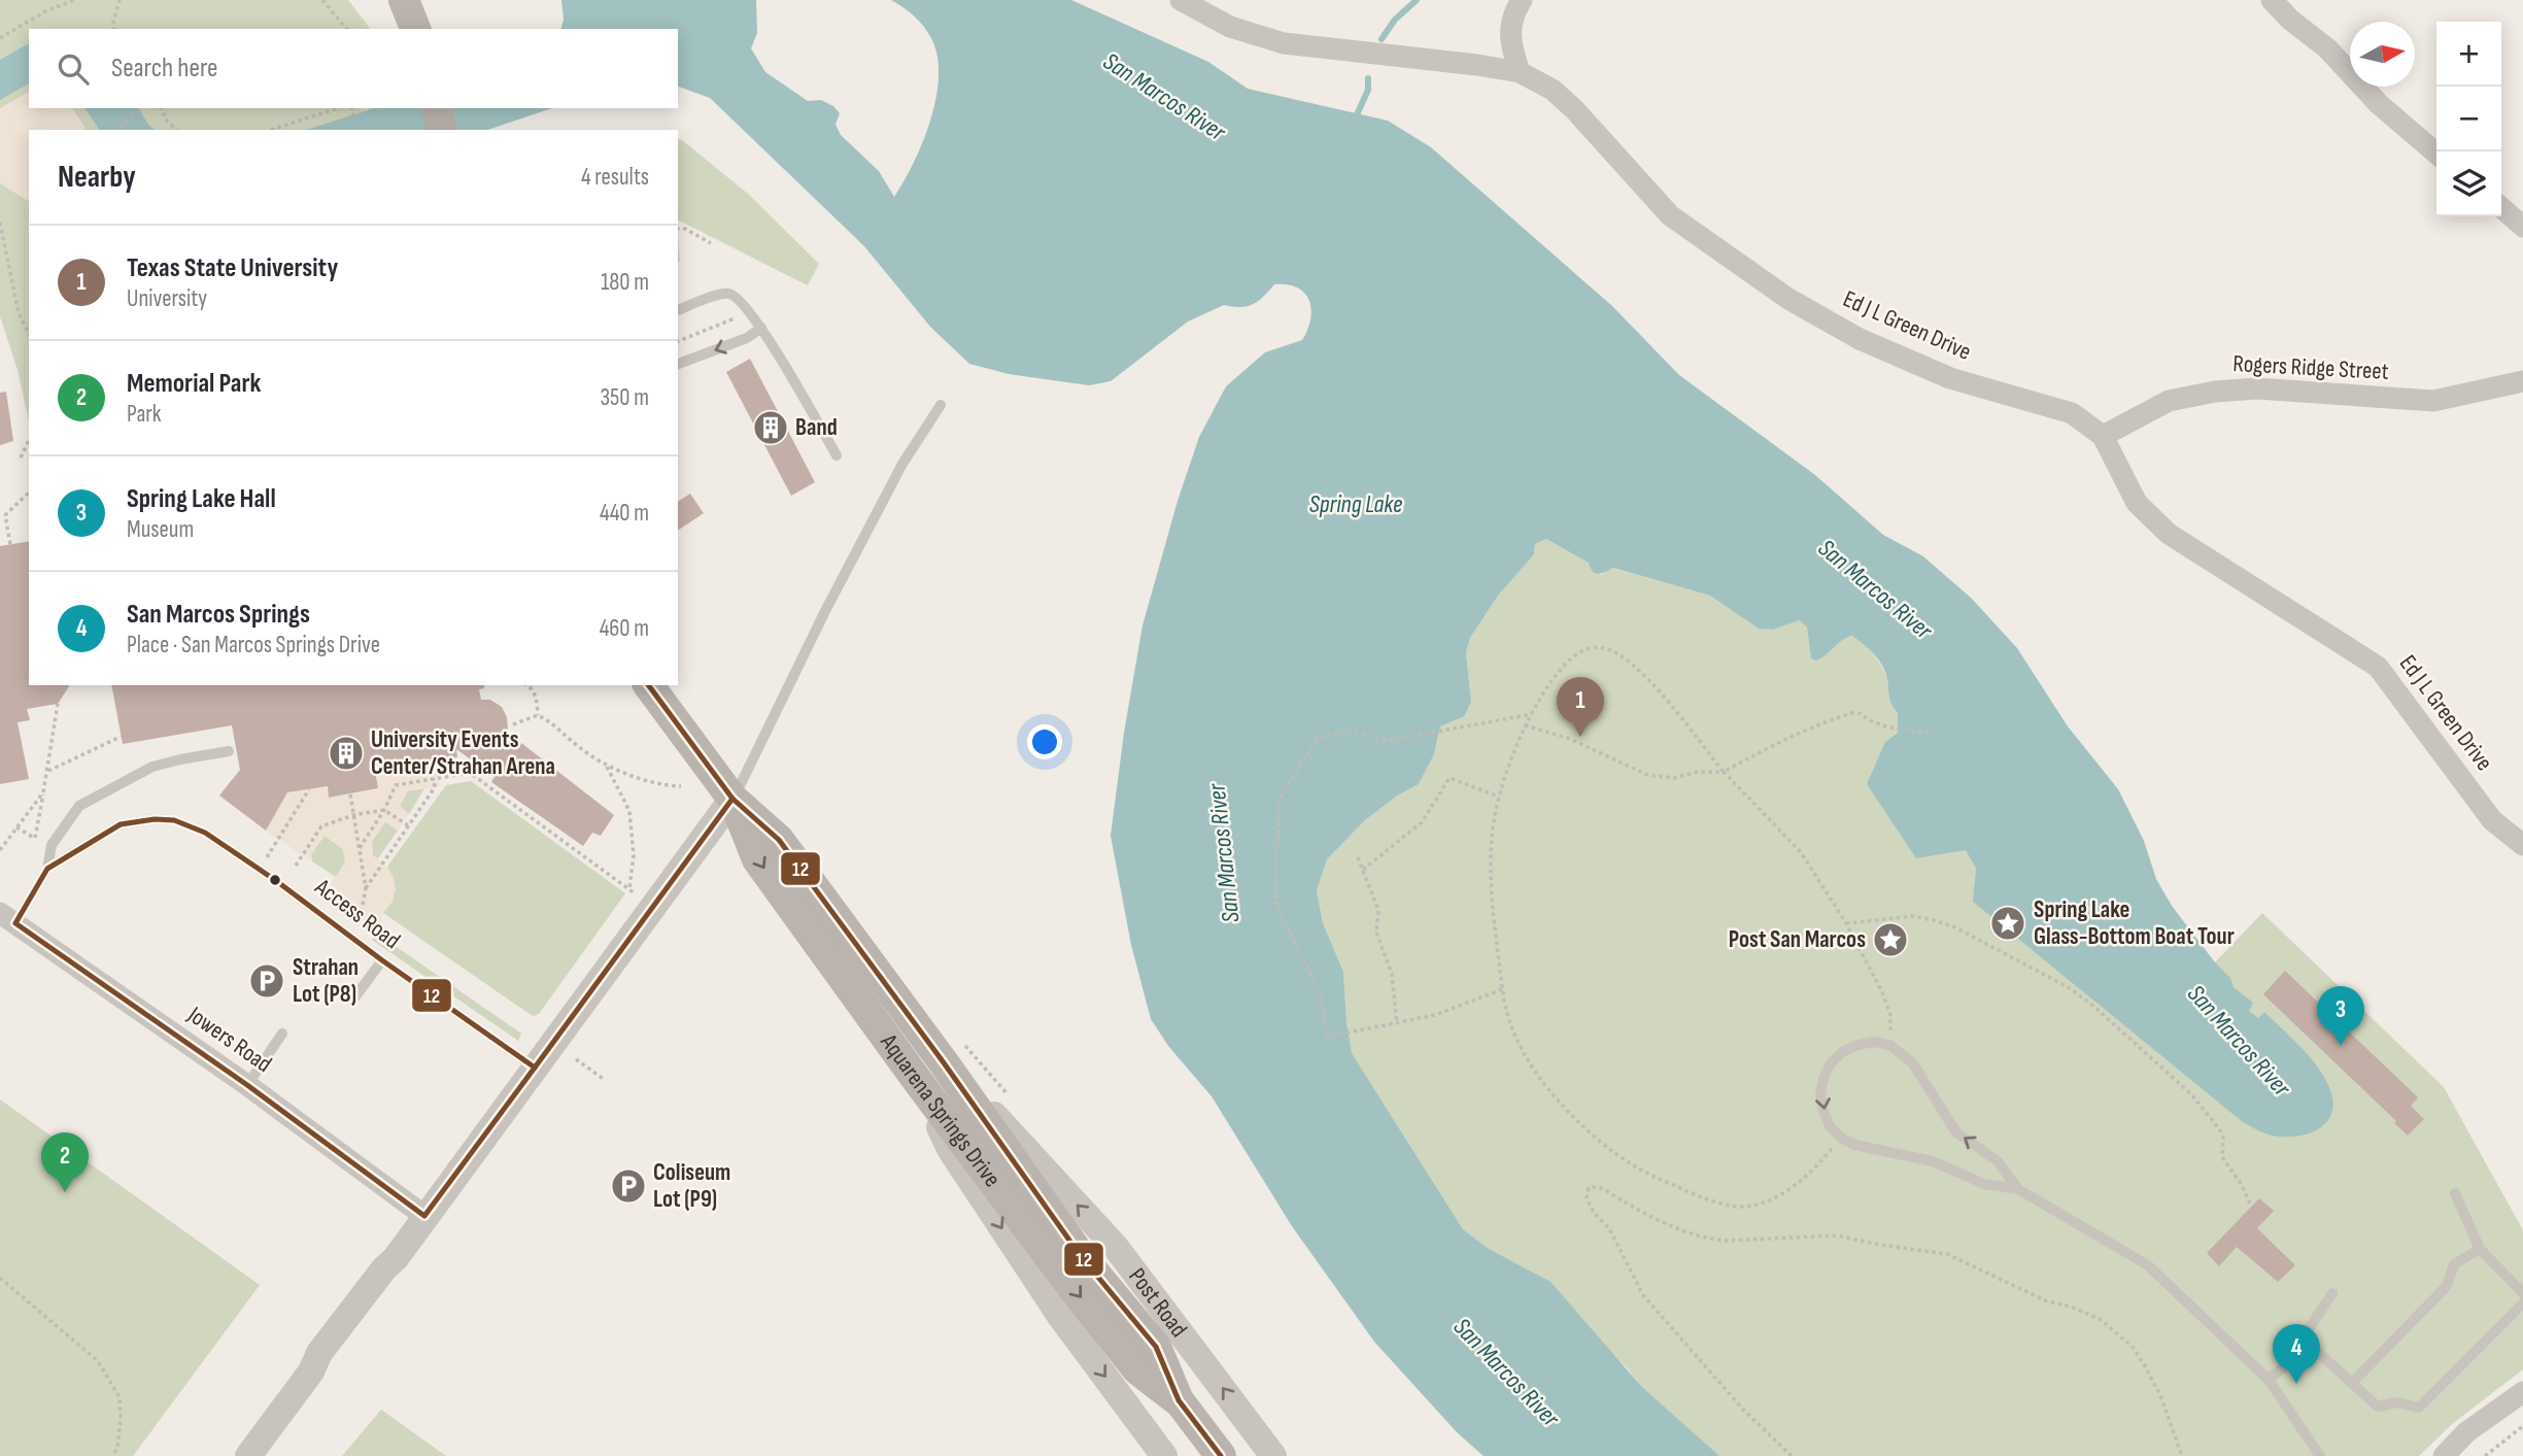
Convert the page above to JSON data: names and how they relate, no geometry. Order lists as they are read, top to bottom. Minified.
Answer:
{"streets":{"main road":["Aquarena Springs Drive"],"street":["Ed J L Green Drive","Rogers Ridge Street","Jowers Road","Post Road"],"lane":["Access Road"]},"crossings":[["Ed J L Green Drive","Rogers Ridge Street"],["Access Road","Jowers Road"],["Aquarena Springs Drive","Post Road"]],"water":["San Marcos River","Spring Lake"],"places":{"building":["Band","University Events Center/Strahan Arena"],"place":["Spring Lake Glass-Bottom Boat Tour","Post San Marcos"],"parking":["Strahan Lot (P8)","Coliseum Lot (P9)"]},"lines":["transit line 12"],"north":"right","page":{"map_buttons":["+","−"],"search":"Search here","heading":["Nearby","4 results"],"list":[{"mark":"1","name":"Texas State University","note":"University","value":"180 m"},{"mark":"2","name":"Memorial Park","note":"Park","value":"350 m"},{"mark":"3","name":"Spring Lake Hall","note":"Museum","value":"440 m"},{"mark":"4","name":"San Marcos Springs","note":"Place · San Marcos Springs Drive","value":"460 m"}],"pins":["1","3","2","4"]}}
